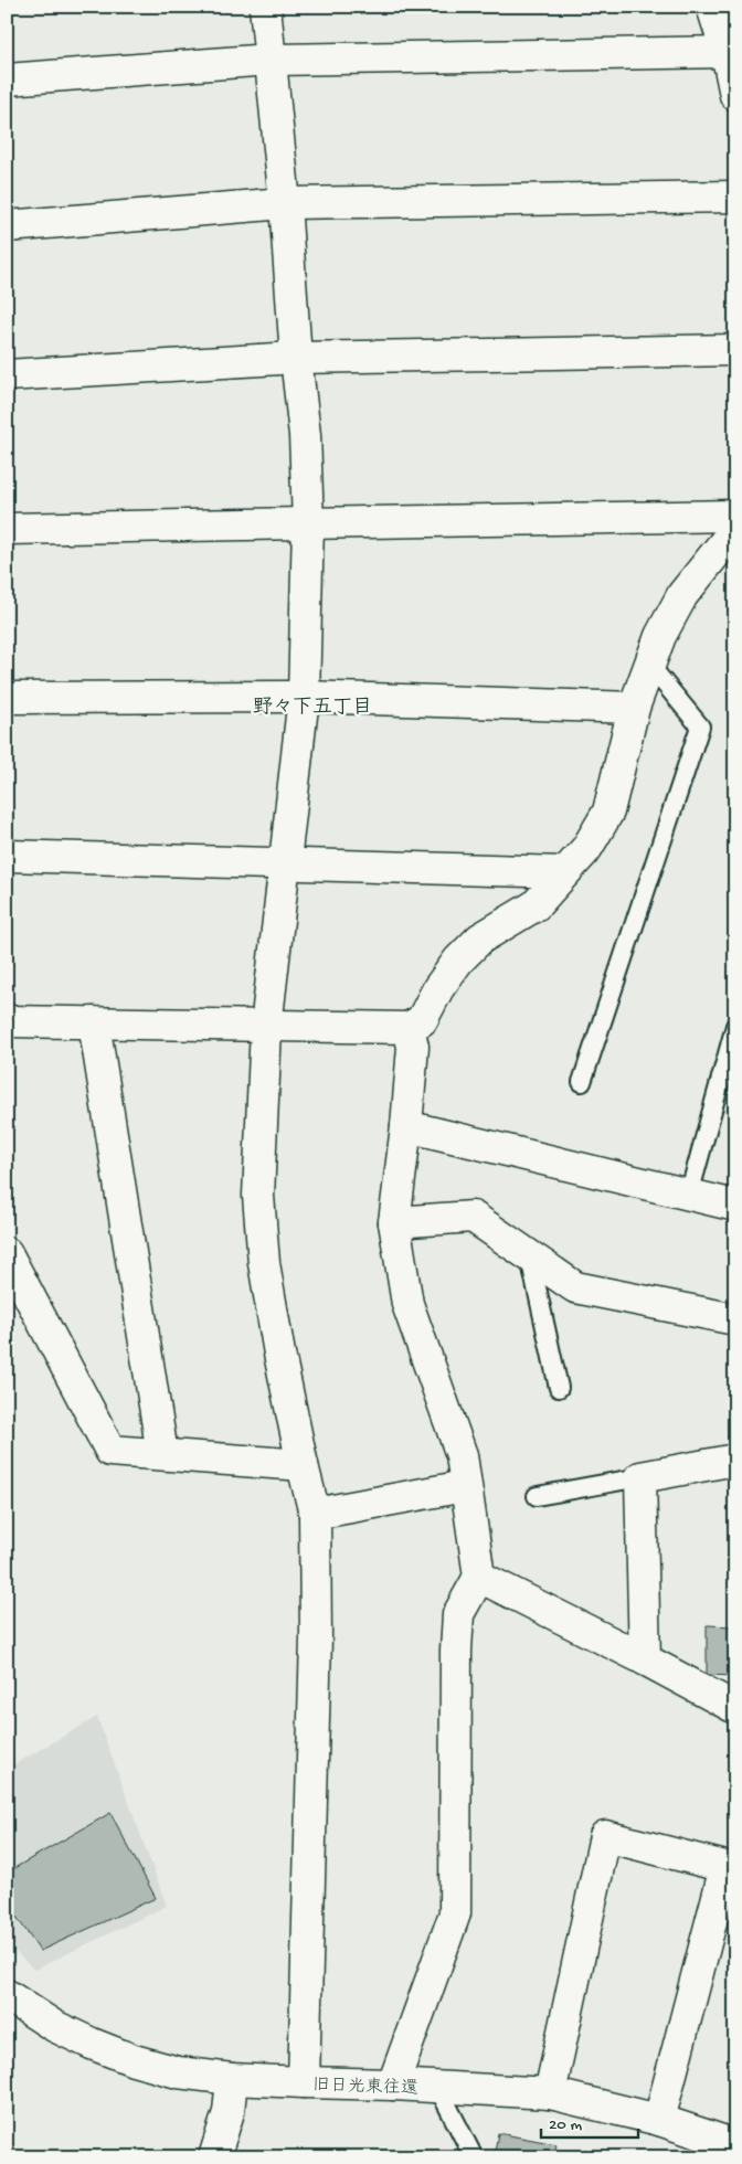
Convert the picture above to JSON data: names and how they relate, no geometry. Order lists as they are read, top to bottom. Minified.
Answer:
{"streets":{"street":["旧日光東往還"]},"districts":["野々下五丁目"],"scale_bar":"20 m"}
